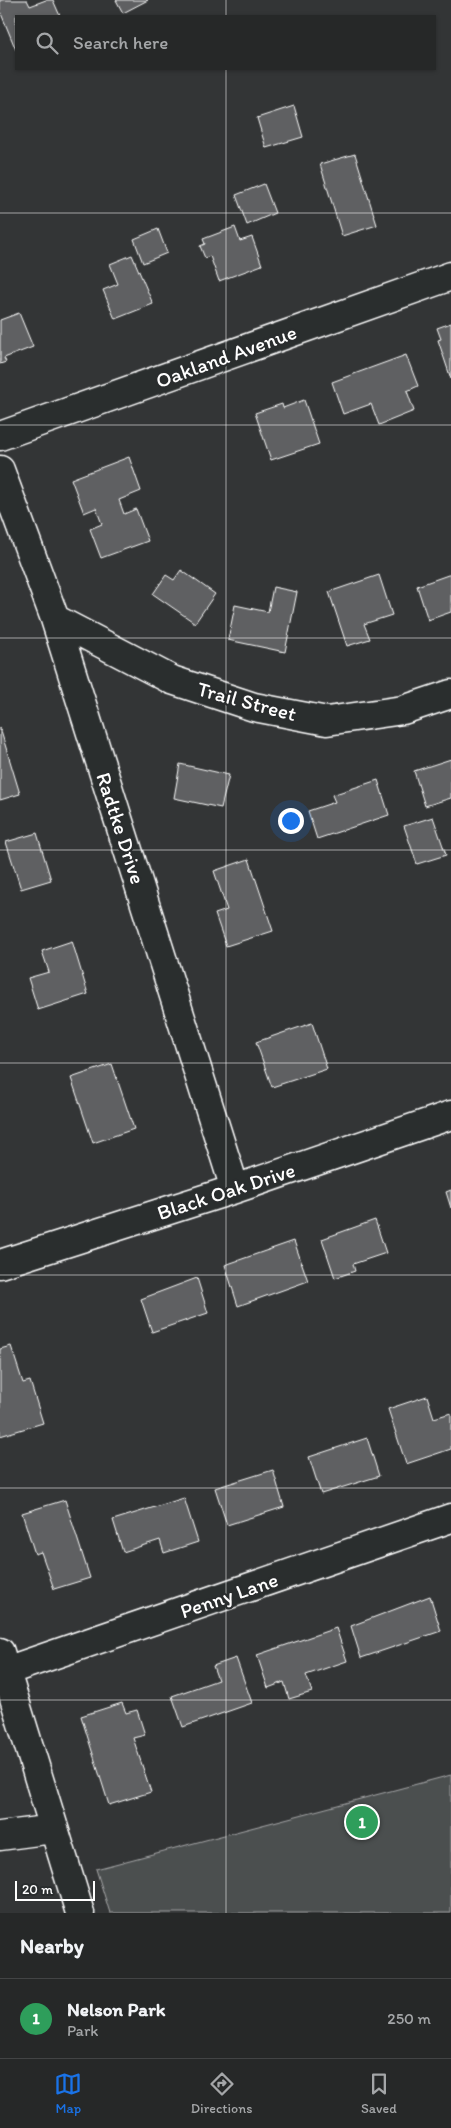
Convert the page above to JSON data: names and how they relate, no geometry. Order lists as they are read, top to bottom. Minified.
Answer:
{"streets":{"street":["Oakland Avenue","Trail Street","Radtke Drive","Black Oak Drive","Penny Lane"]},"crossings":[["Trail Street","Radtke Drive"],["Radtke Drive","Black Oak Drive"]],"scale_bar":"20 m","page":{"search":"Search here","pins":"1","scale":"20 m","heading":"Nearby","list":[{"mark":"1","name":"Nelson Park","note":"Park","value":"250 m"}],"nav":["Map","Directions","Saved"]}}
